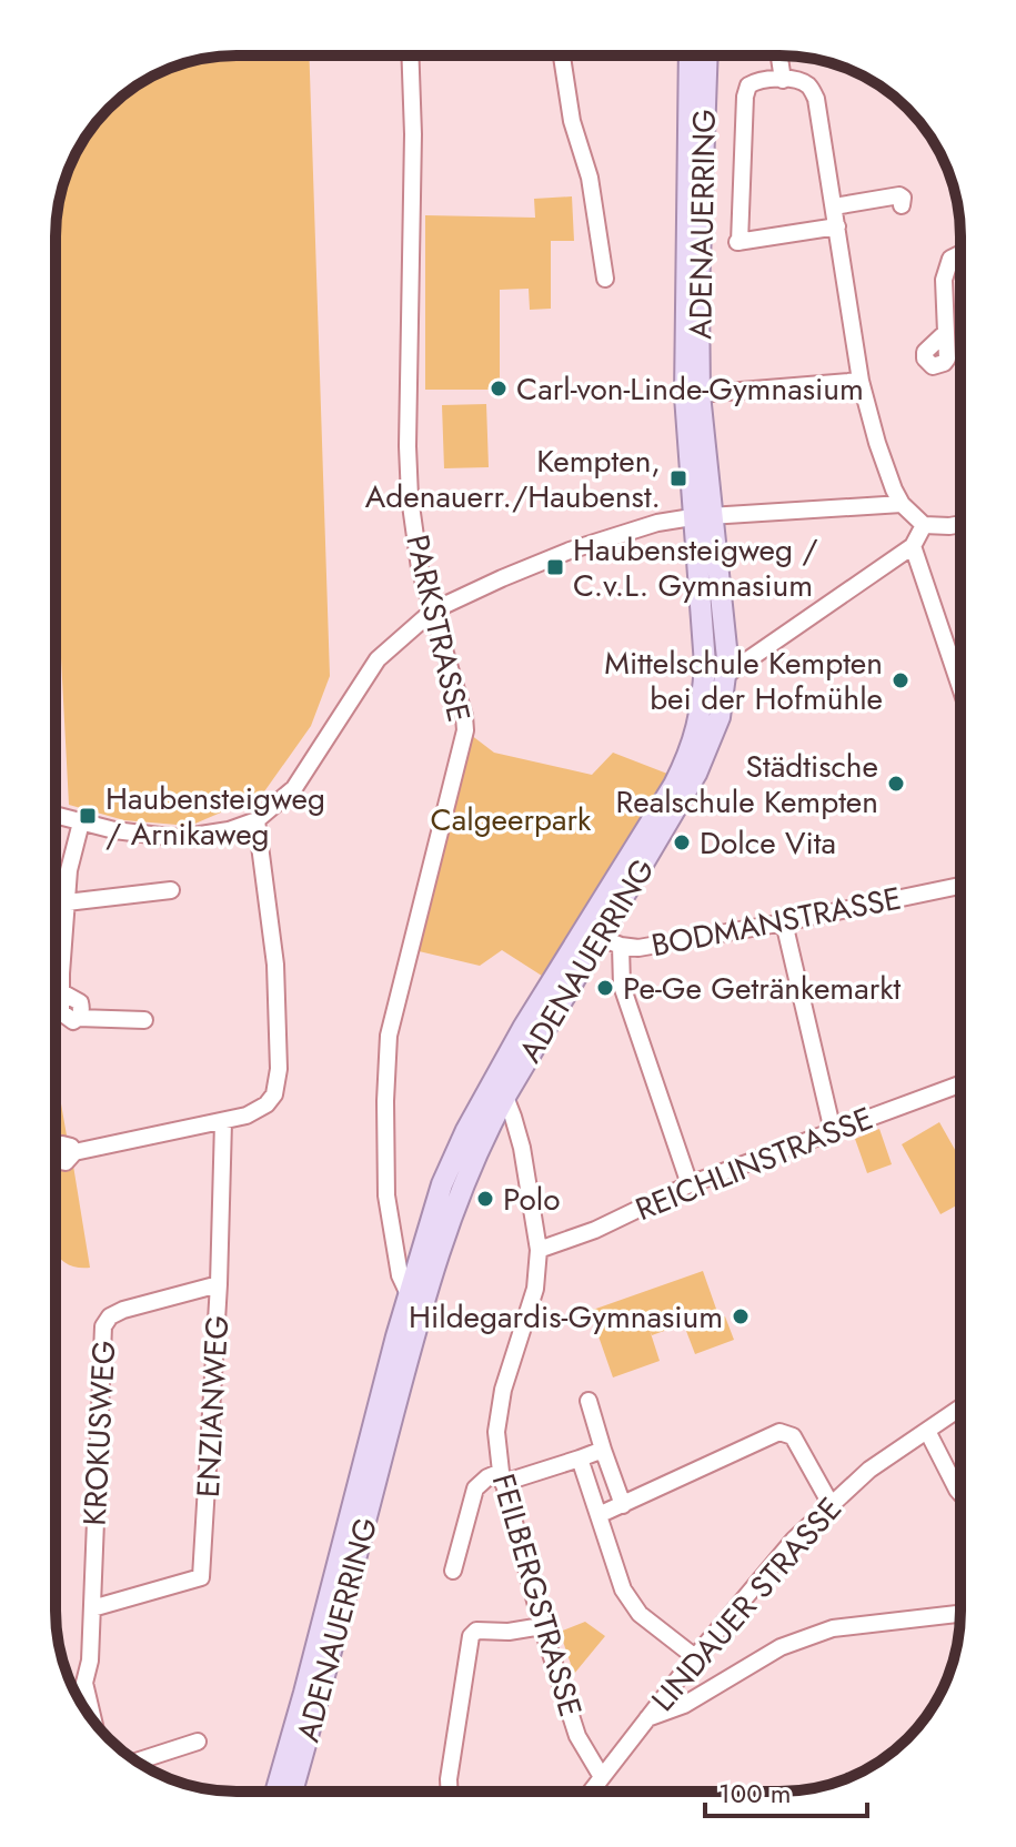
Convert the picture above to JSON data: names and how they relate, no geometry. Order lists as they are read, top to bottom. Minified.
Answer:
{"streets":{"main road":["ADENAUERRING"],"street":["PARKSTRASSE","BODMANSTRASSE","REICHLINSTRASSE","ENZIANWEG","KROKUSWEG","FEILBERGSTRASSE","LINDAUER STRASSE"]},"crossings":[["ADENAUERRING","PARKSTRASSE"],["ADENAUERRING","BODMANSTRASSE"],["ADENAUERRING","FEILBERGSTRASSE"],["REICHLINSTRASSE","FEILBERGSTRASSE"],["ENZIANWEG","KROKUSWEG"],["FEILBERGSTRASSE","LINDAUER STRASSE"]],"parks":["Calgeerpark"],"places":{"other":["Carl-von-Linde-Gymnasium","Mittelschule Kempten bei der Hofmühle","Städtische Realschule Kempten","Dolce Vita","Pe-Ge Getränkemarkt","Polo","Hildegardis-Gymnasium"],"transit":["Kempten, Adenauerr./Haubenst.","Haubensteigweg / C.v.L. Gymnasium","Haubensteigweg / Arnikaweg"]},"scale_bar":"100 m"}
